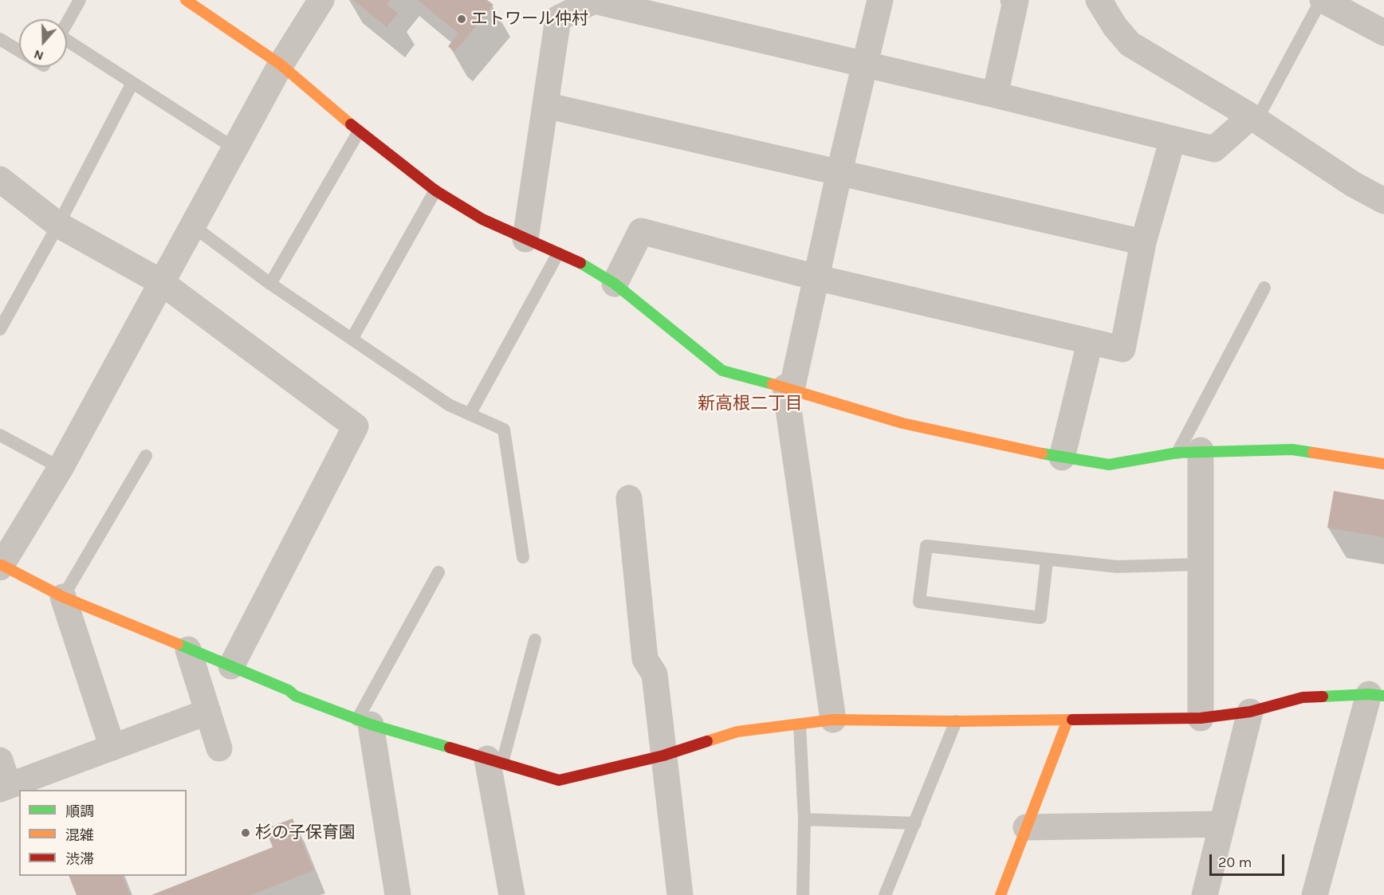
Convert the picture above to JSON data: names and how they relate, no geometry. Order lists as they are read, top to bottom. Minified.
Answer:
{"districts":["新高根二丁目"],"places":["エトワール仲村","杉の子保育園"],"legend":["順調","混雑","渋滞"],"scale_bar":"20 m","north":"bottom"}
